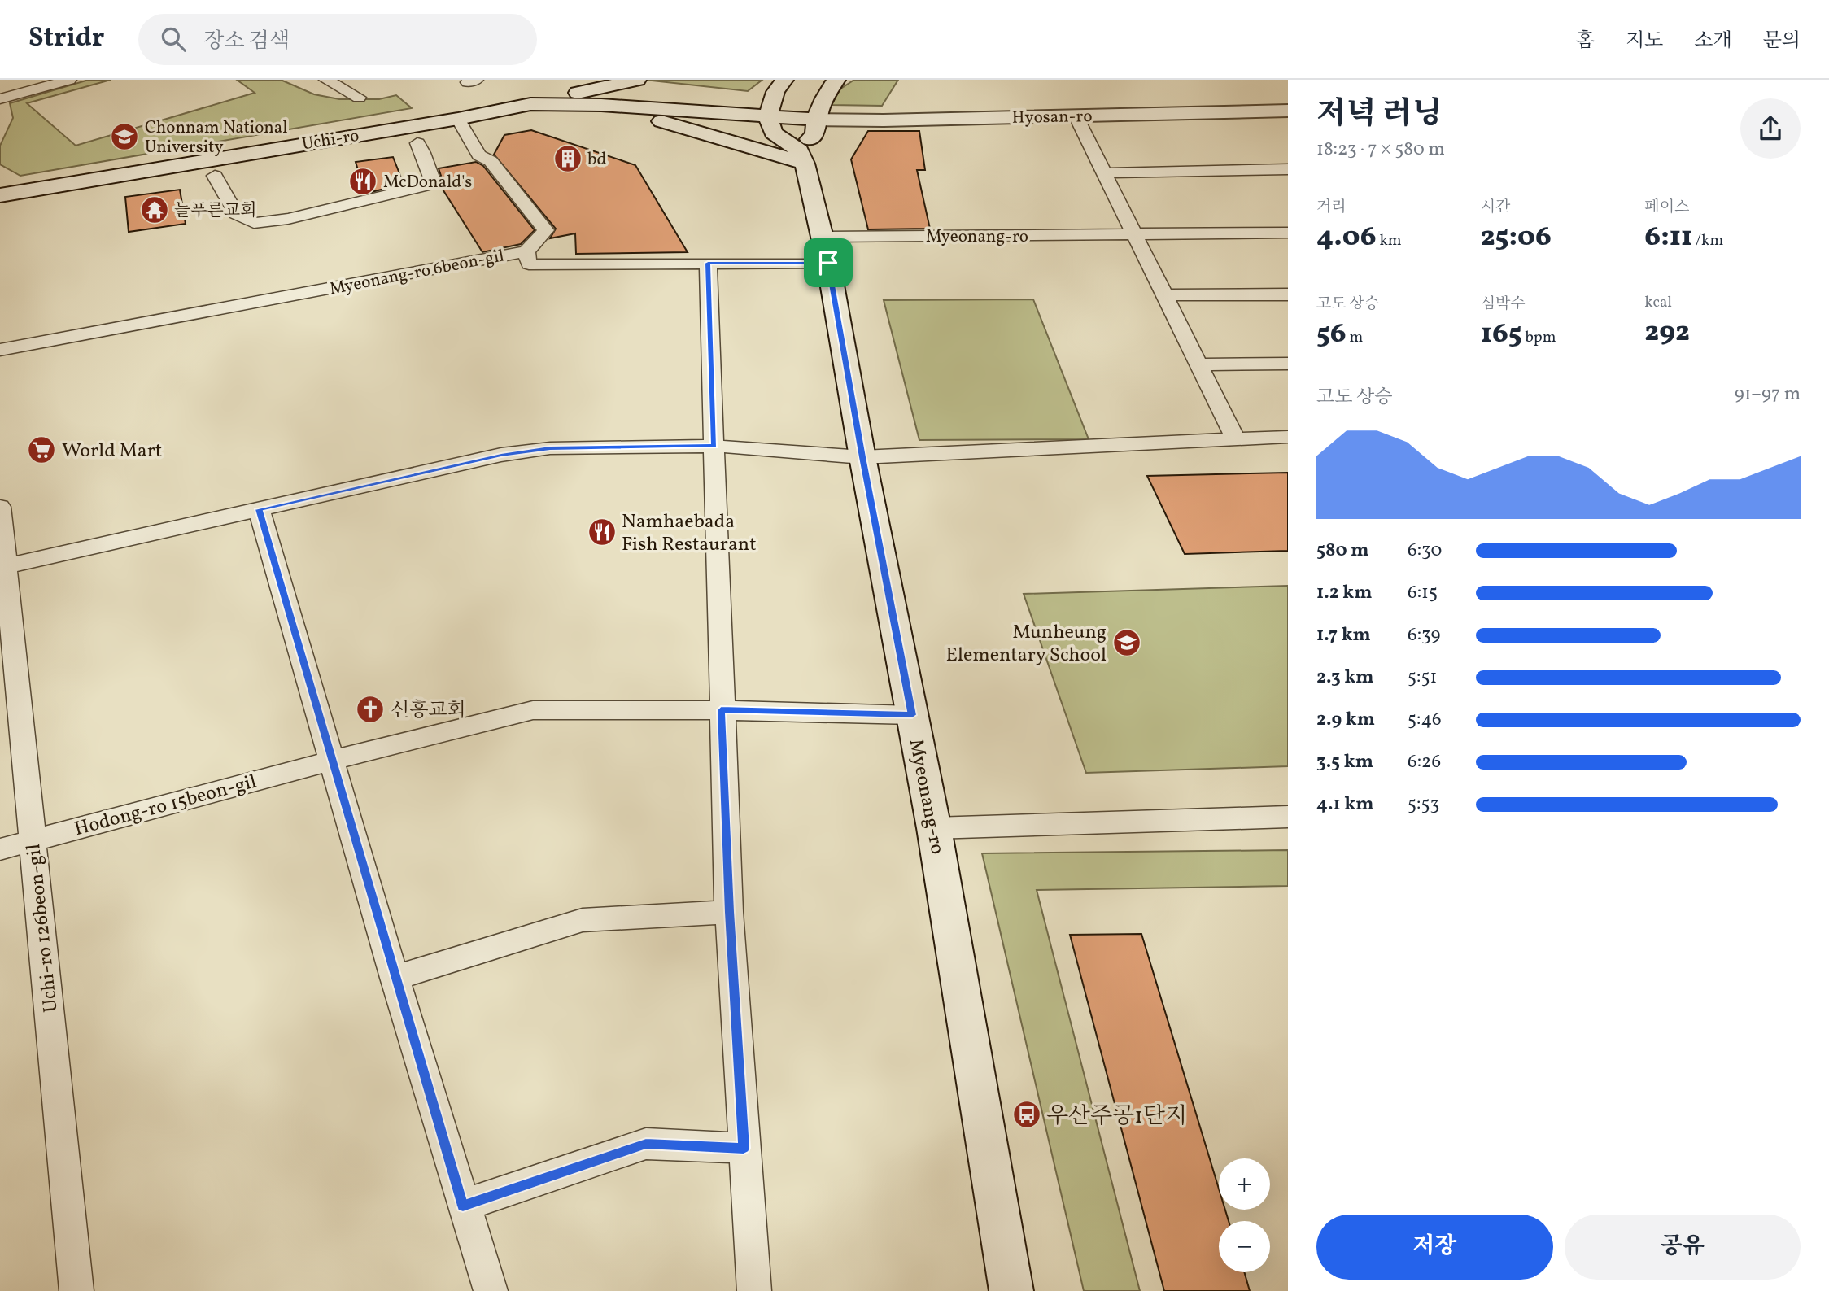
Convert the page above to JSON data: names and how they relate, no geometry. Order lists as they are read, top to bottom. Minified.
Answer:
{"streets":{"main road":["Hyosan-ro","Uchi-ro","Myeonang-ro"],"lane":["Myeonang-ro 6beon-gil","Hodong-ro 15beon-gil","Uchi-ro 126beon-gil"]},"crossings":[["Hyosan-ro","Uchi-ro"],["Myeonang-ro","Myeonang-ro 6beon-gil"],["Myeonang-ro","Hodong-ro 15beon-gil"],["Hodong-ro 15beon-gil","Uchi-ro 126beon-gil"]],"places":{"school or university":["Chonnam National University","Munheung Elementary School"],"building":["bd"],"restaurant":["McDonald's","Namhaebada Fish Restaurant"],"temple":["늘푸른교회"],"supermarket":["World Mart"],"church":["신흥교회"],"bus stop":["우산주공1단지"]},"page":{"header":"Stridr","search":"장소 검색","nav":["홈","지도","소개","문의"],"heading":["저녁 러닝","18:23 · 7 × 580 m"],"stats":[["거리","4.06 km"],["시간","25:06"],["페이스","6:11 /km"],["고도 상승","56 m"],["심박수","165 bpm"],["kcal","292"]],"chart":["고도 상승","91–97 m"],"list":[{"name":"580 m","note":"6:30"},{"name":"1.2 km","note":"6:15"},{"name":"1.7 km","note":"6:39"},{"name":"2.3 km","note":"5:51"},{"name":"2.9 km","note":"5:46"},{"name":"3.5 km","note":"6:26"},{"name":"4.1 km","note":"5:53"}],"map_buttons":["+","−"],"buttons":["저장","공유"]}}
